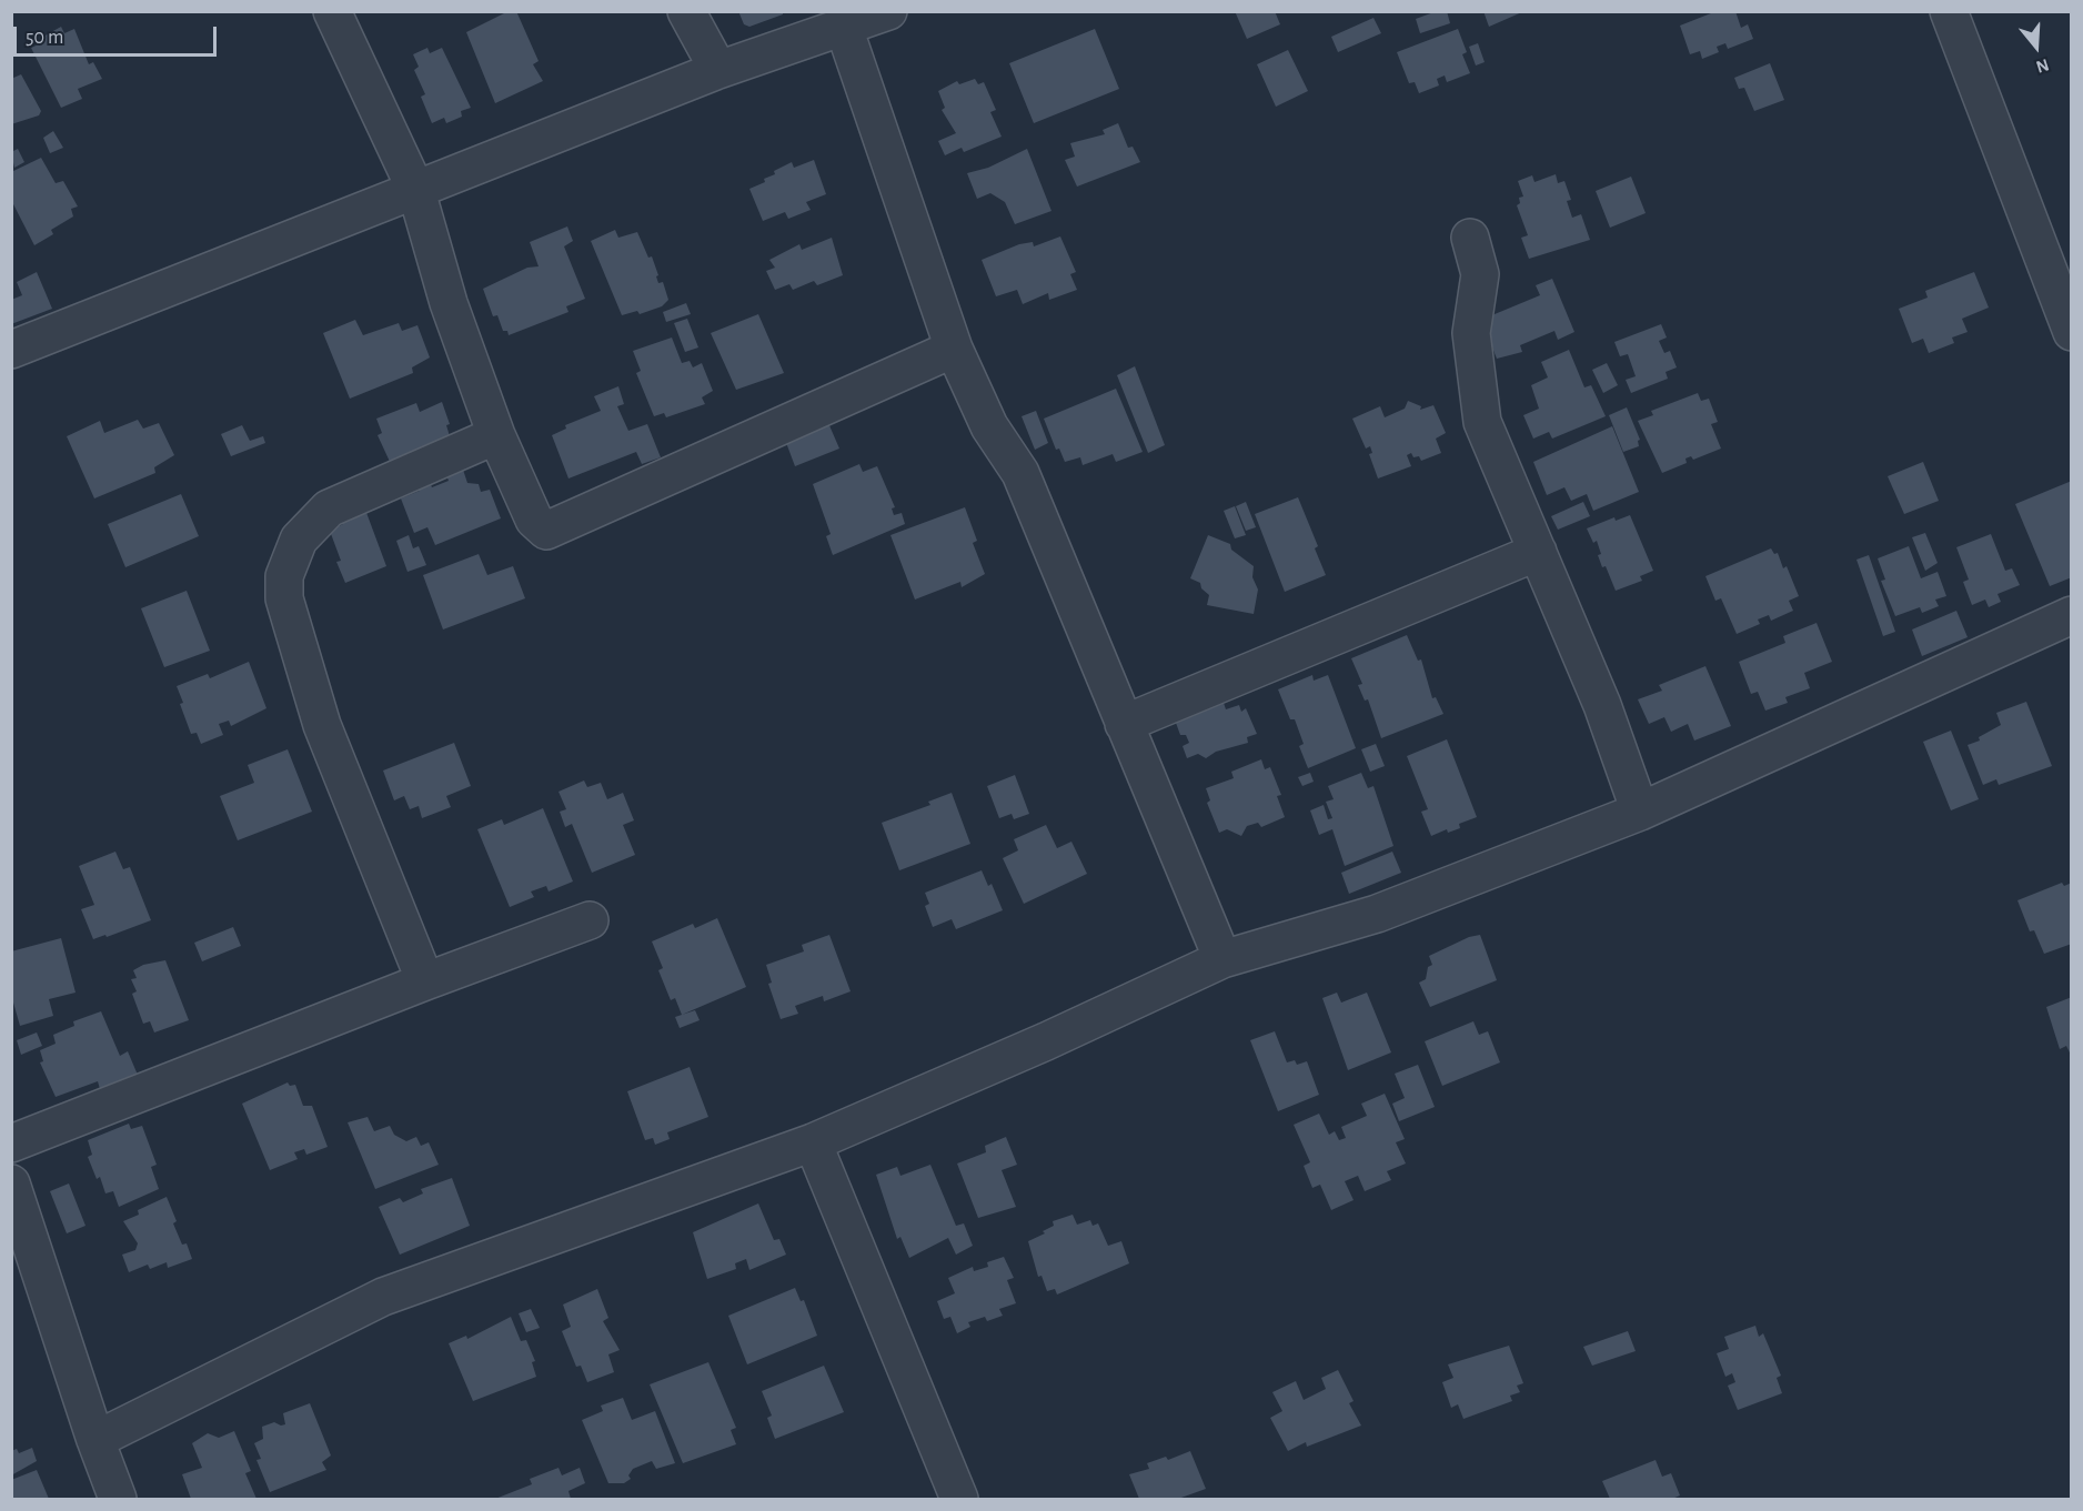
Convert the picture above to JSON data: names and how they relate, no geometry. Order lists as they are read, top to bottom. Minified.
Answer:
{"scale_bar":"50 m","north":"bottom"}
